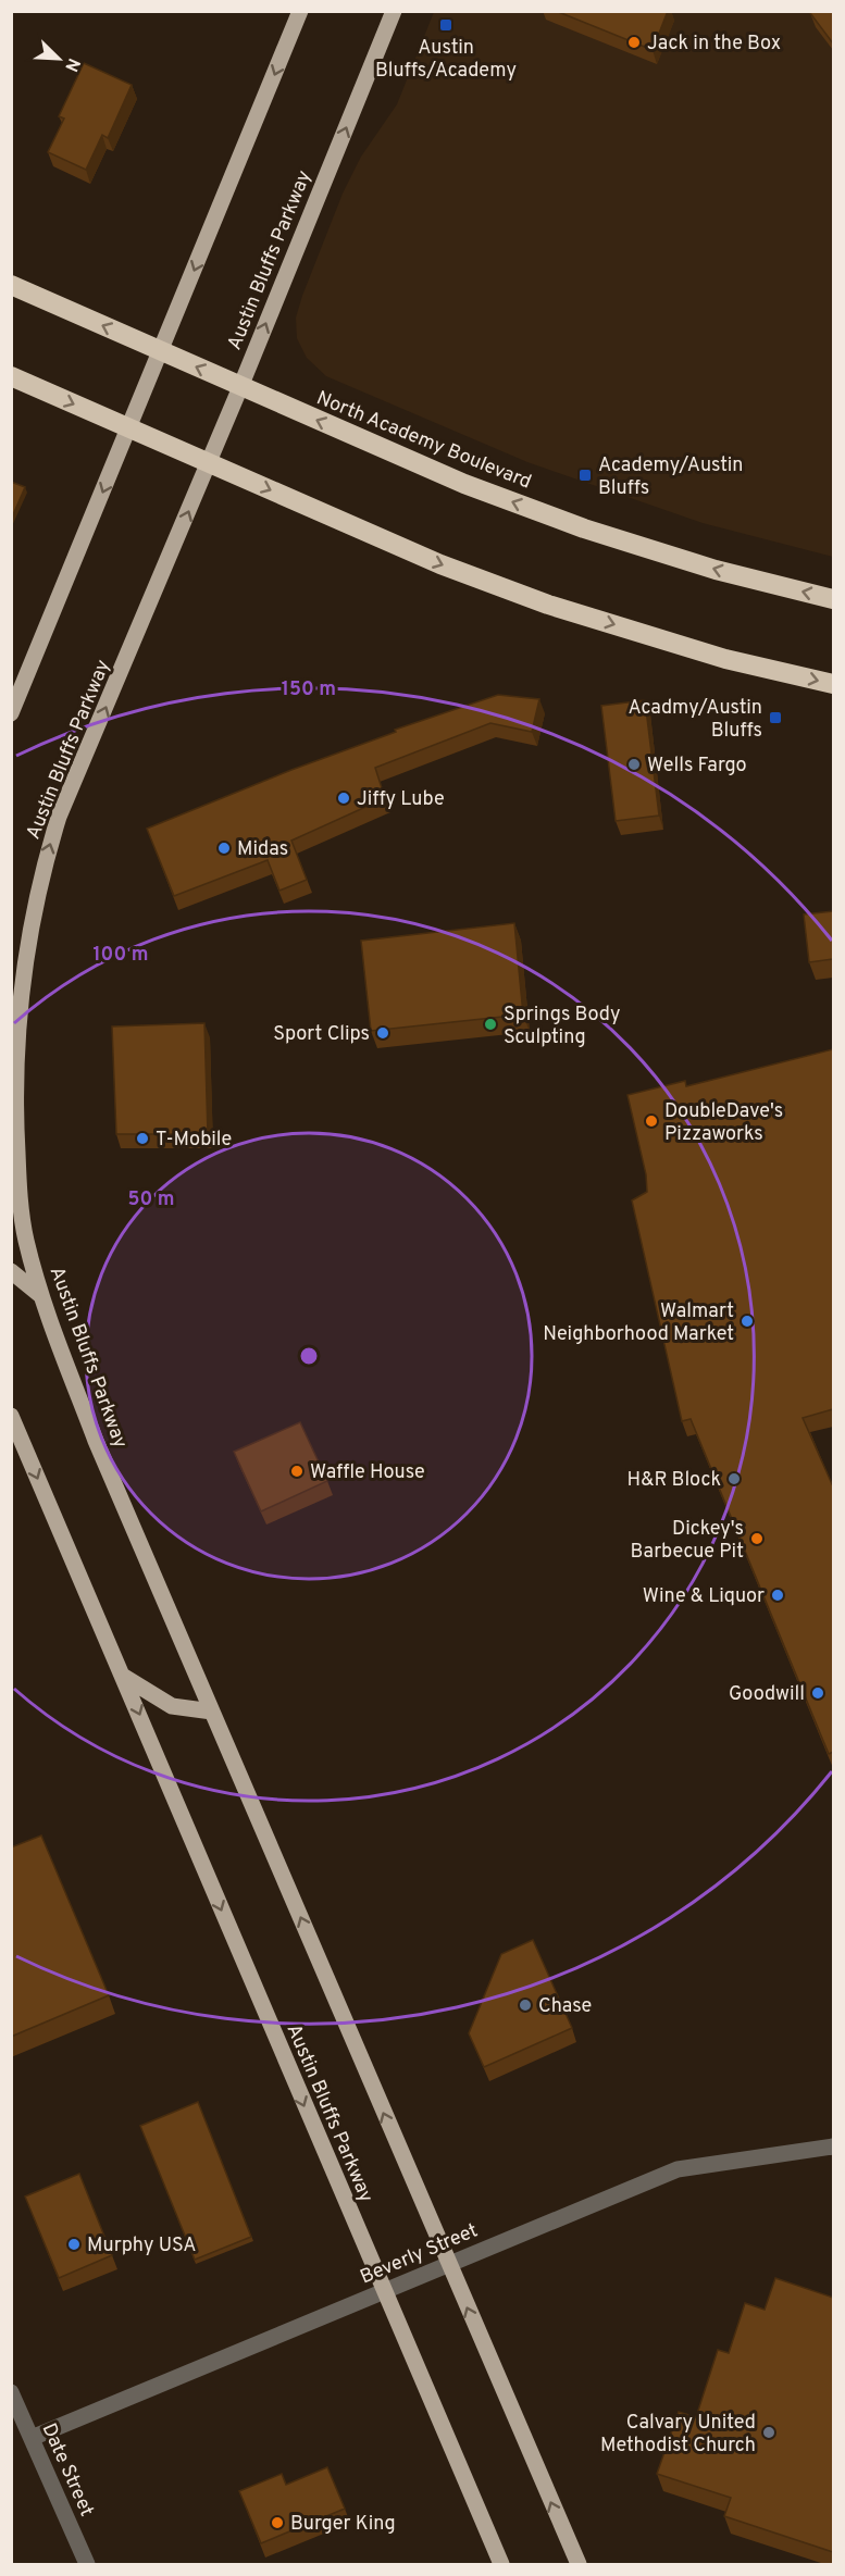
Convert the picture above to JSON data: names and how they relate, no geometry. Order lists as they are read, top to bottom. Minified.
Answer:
{"streets":{"highway":["North Academy Boulevard"],"main road":["Austin Bluffs Parkway"],"street":["Beverly Street","Date Street"]},"crossings":[["Austin Bluffs Parkway","North Academy Boulevard"],["Austin Bluffs Parkway","Beverly Street"],["Beverly Street","Date Street"]],"places":{"transit":["Austin Bluffs/Academy","Academy/Austin Bluffs","Acadmy/Austin Bluffs"],"other":["Jack in the Box","Wells Fargo","Jiffy Lube","Midas","Springs Body Sculpting","Sport Clips","DoubleDave's Pizzaworks","T-Mobile","Walmart Neighborhood Market","Waffle House","H&R Block","Dickey's Barbecue Pit","Wine & Liquor","Goodwill","Chase","Murphy USA","Calvary United Methodist Church","Burger King"]},"north":"bottom right","rings":["150 m","100 m","50 m"]}
